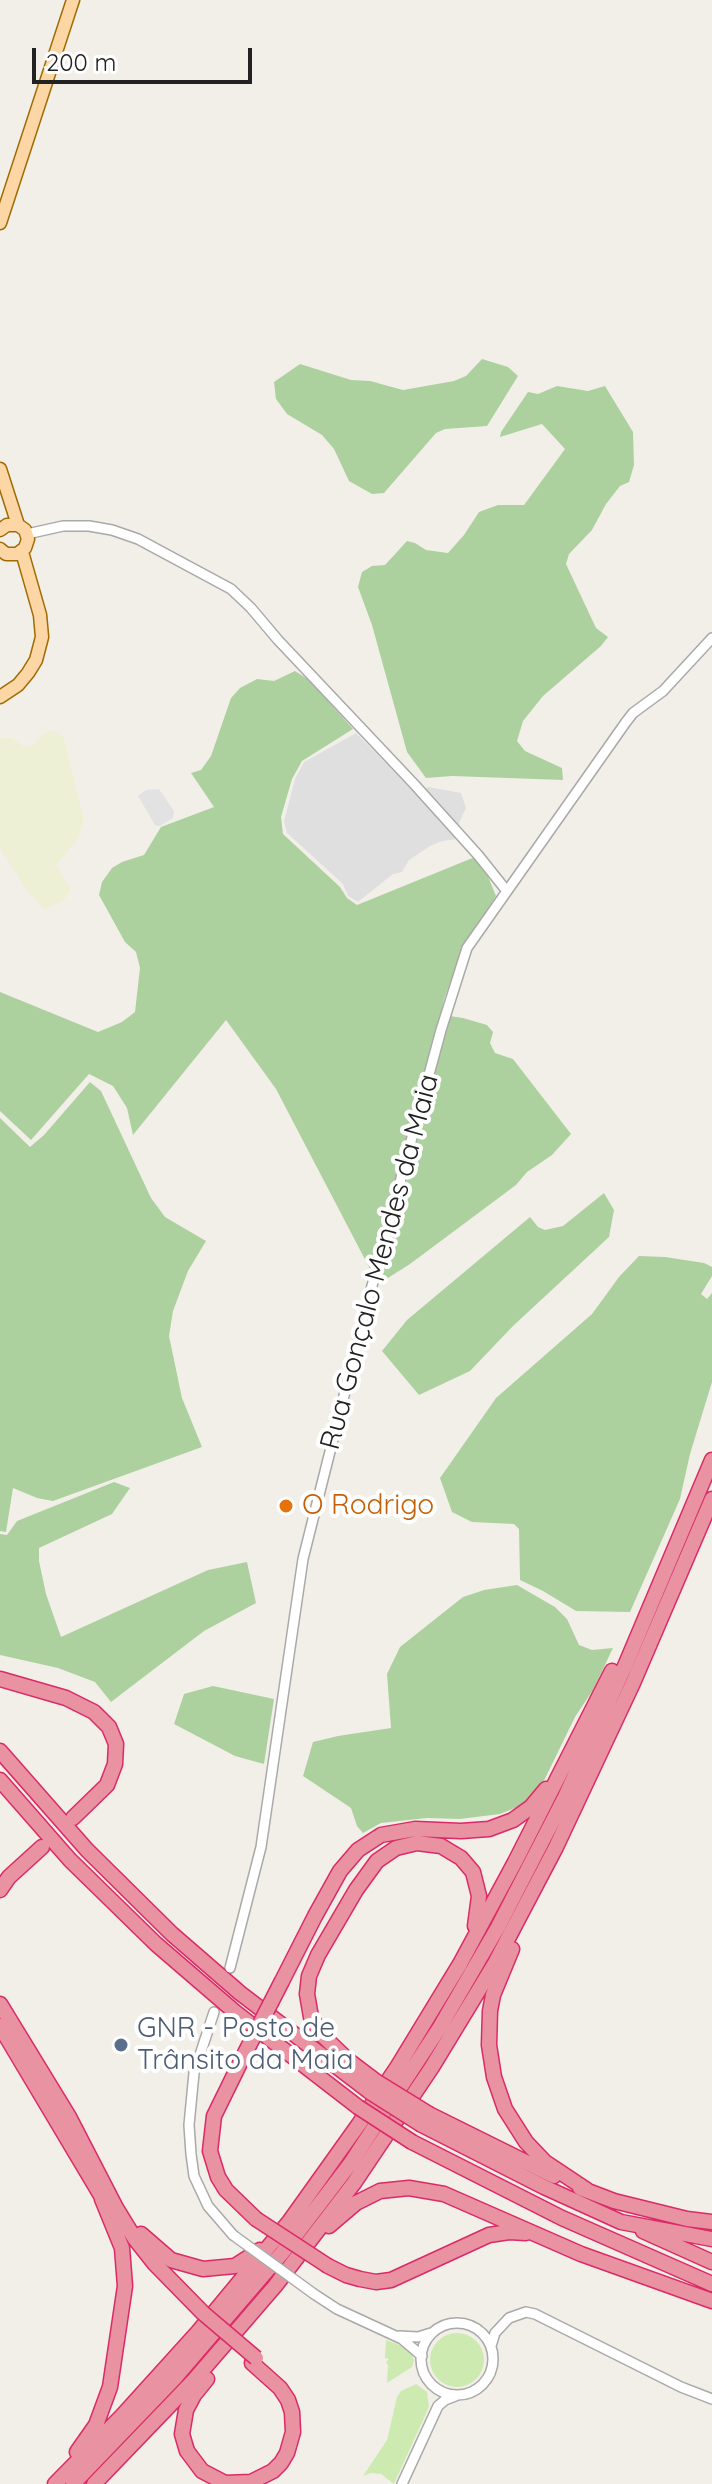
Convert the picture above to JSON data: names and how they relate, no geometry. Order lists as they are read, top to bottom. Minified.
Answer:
{"streets":{"street":["Rua Gonçalo Mendes da Maia"]},"places":["O Rodrigo","GNR - Posto de Trânsito da Maia"],"scale_bar":"200 m"}
